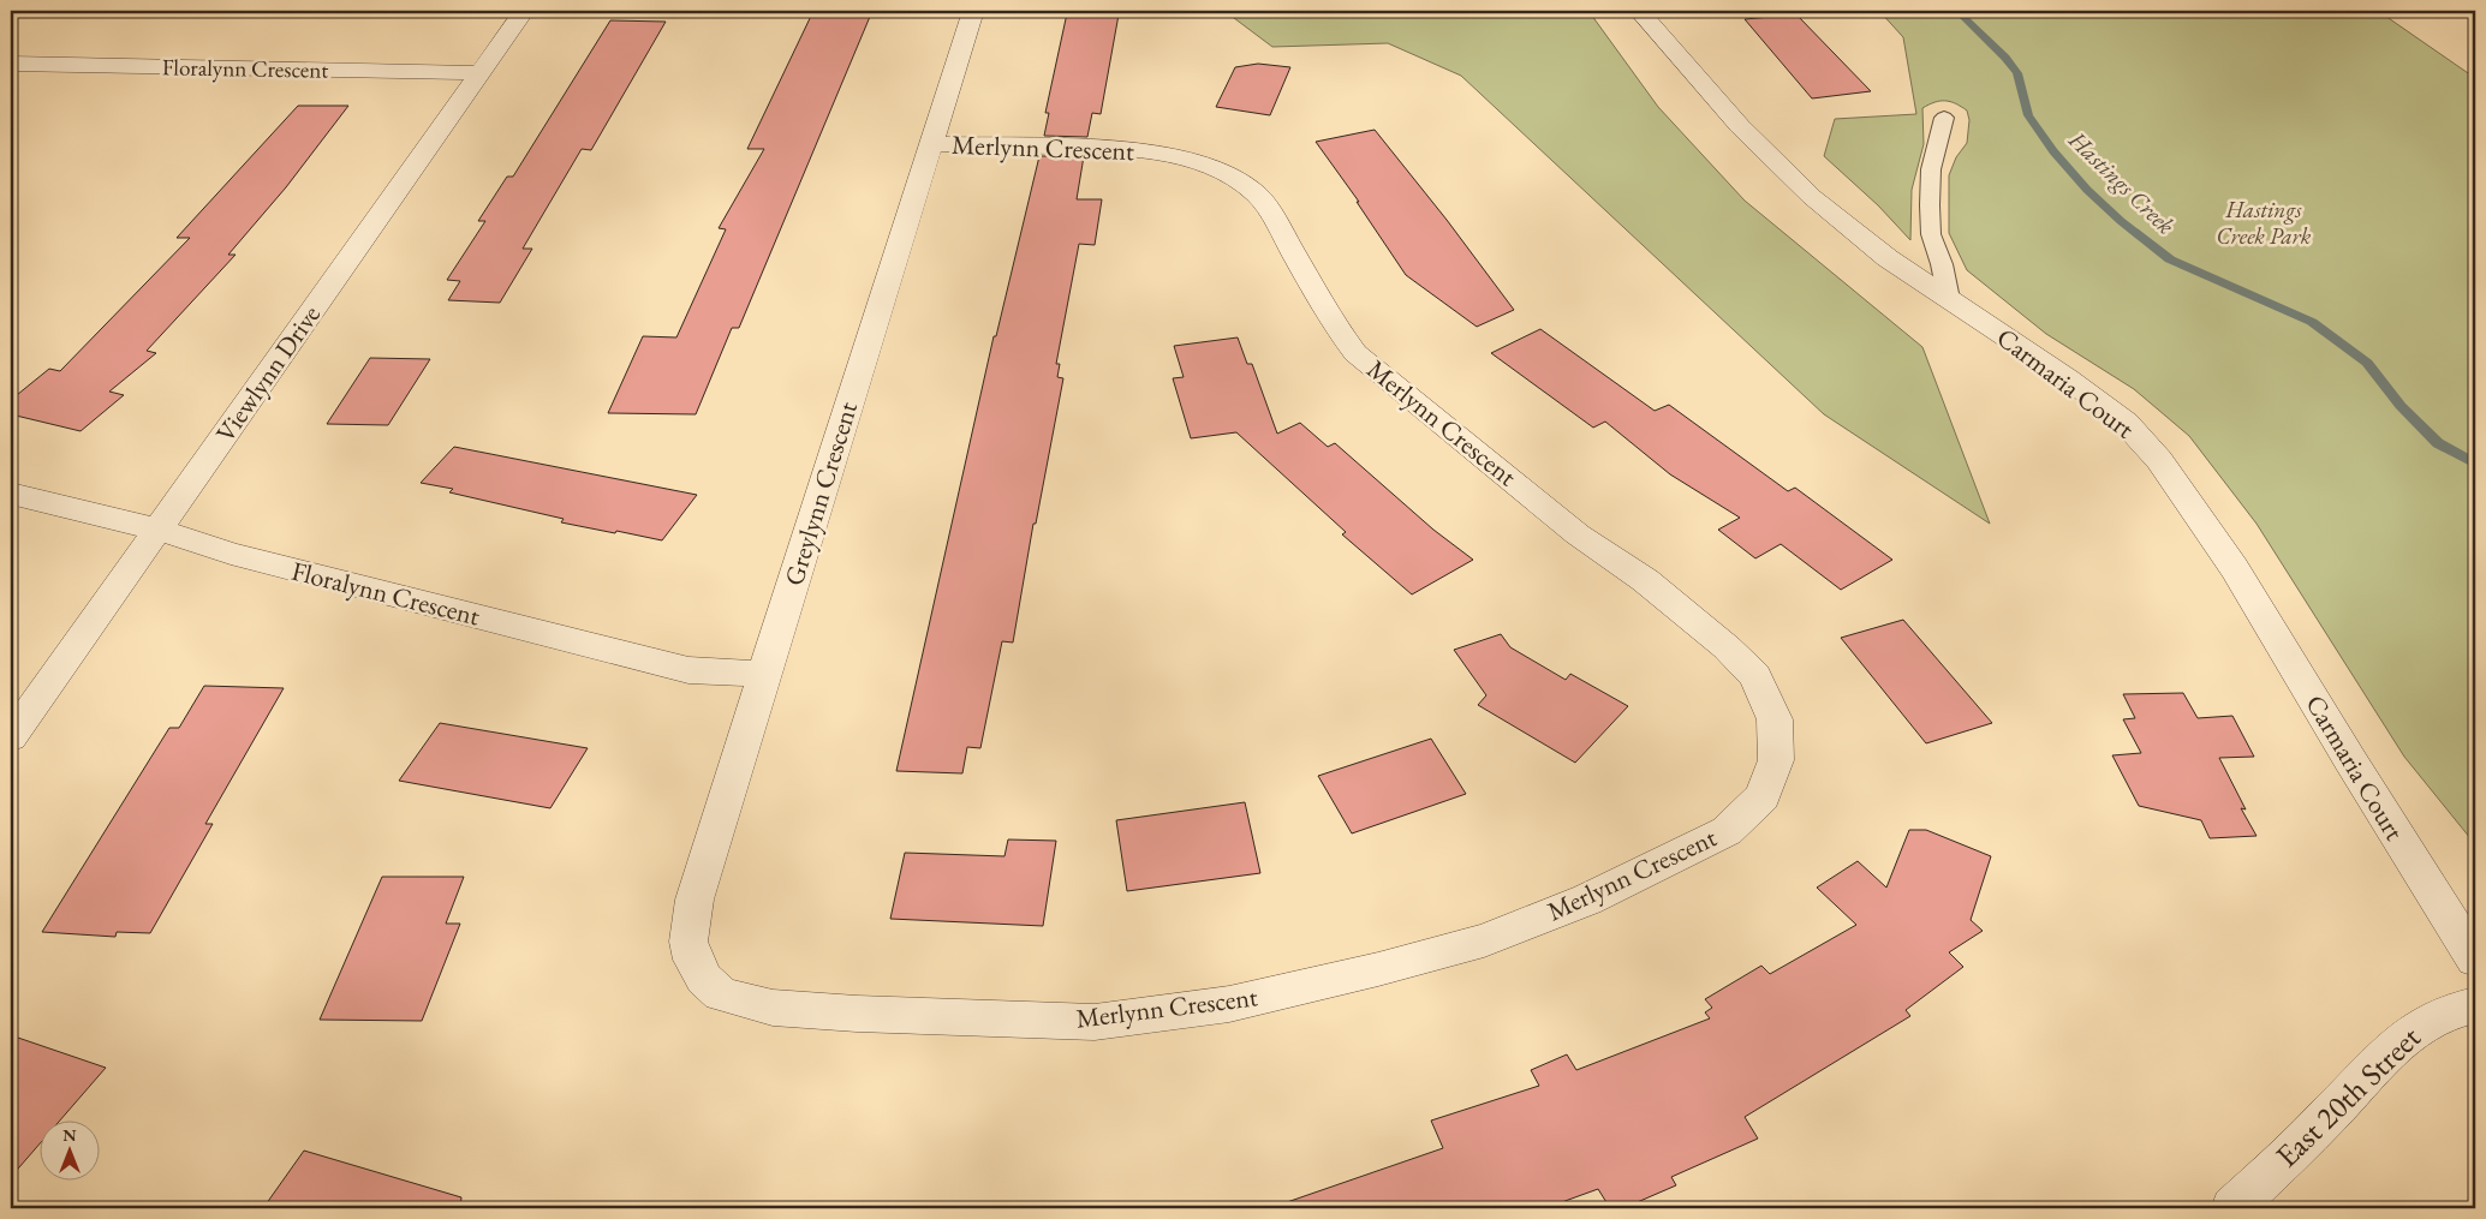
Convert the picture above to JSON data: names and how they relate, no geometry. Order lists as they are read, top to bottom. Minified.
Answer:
{"streets":{"street":["Floralynn Crescent","Merlynn Crescent","Viewlynn Drive","Carmaria Court","Greylynn Crescent","East 20th Street"]},"crossings":[["Floralynn Crescent","Viewlynn Drive"],["Floralynn Crescent","Greylynn Crescent"],["Merlynn Crescent","Greylynn Crescent"]],"water":["Hastings Creek"],"parks":["Hastings Creek Park"],"north":"top"}
